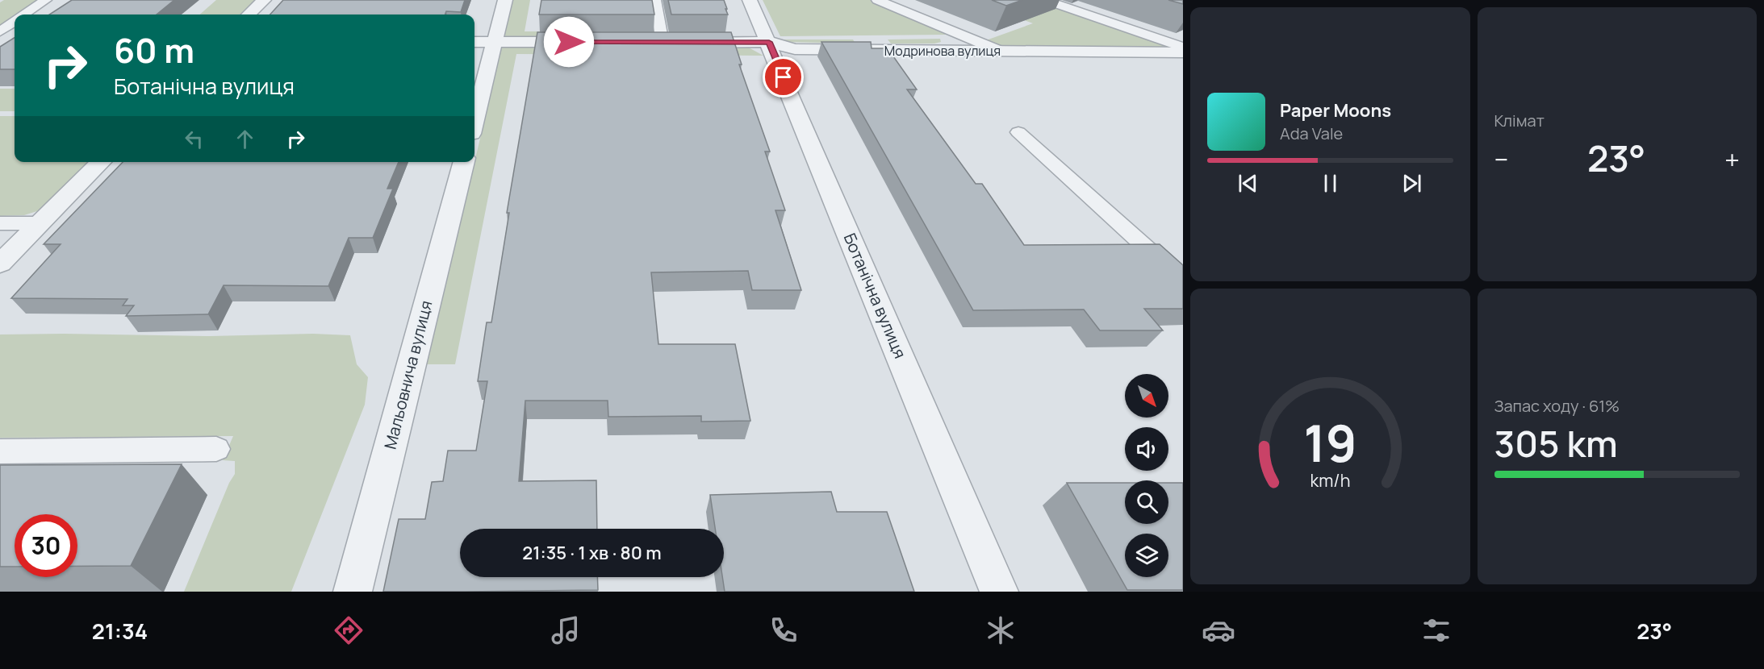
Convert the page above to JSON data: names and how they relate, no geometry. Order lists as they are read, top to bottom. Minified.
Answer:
{"streets":{"street":["Модринова вулиця","Ботанічна вулиця","Мальовнича вулиця"]},"crossings":[["Модринова вулиця","Ботанічна вулиця"]],"north":"bottom right","page":{"tile":["Клімат",["Запас ходу · 61%","305 km"]],"turn":["60 m","Ботанічна вулиця"],"song":["Paper Moons","Ada Vale"],"heat":["−","23°","+"],"limit":"30","trip":"21:35 · 1 хв · 80 m","tabs":["21:34","23°"],"gauge":["19","km/h"]}}
